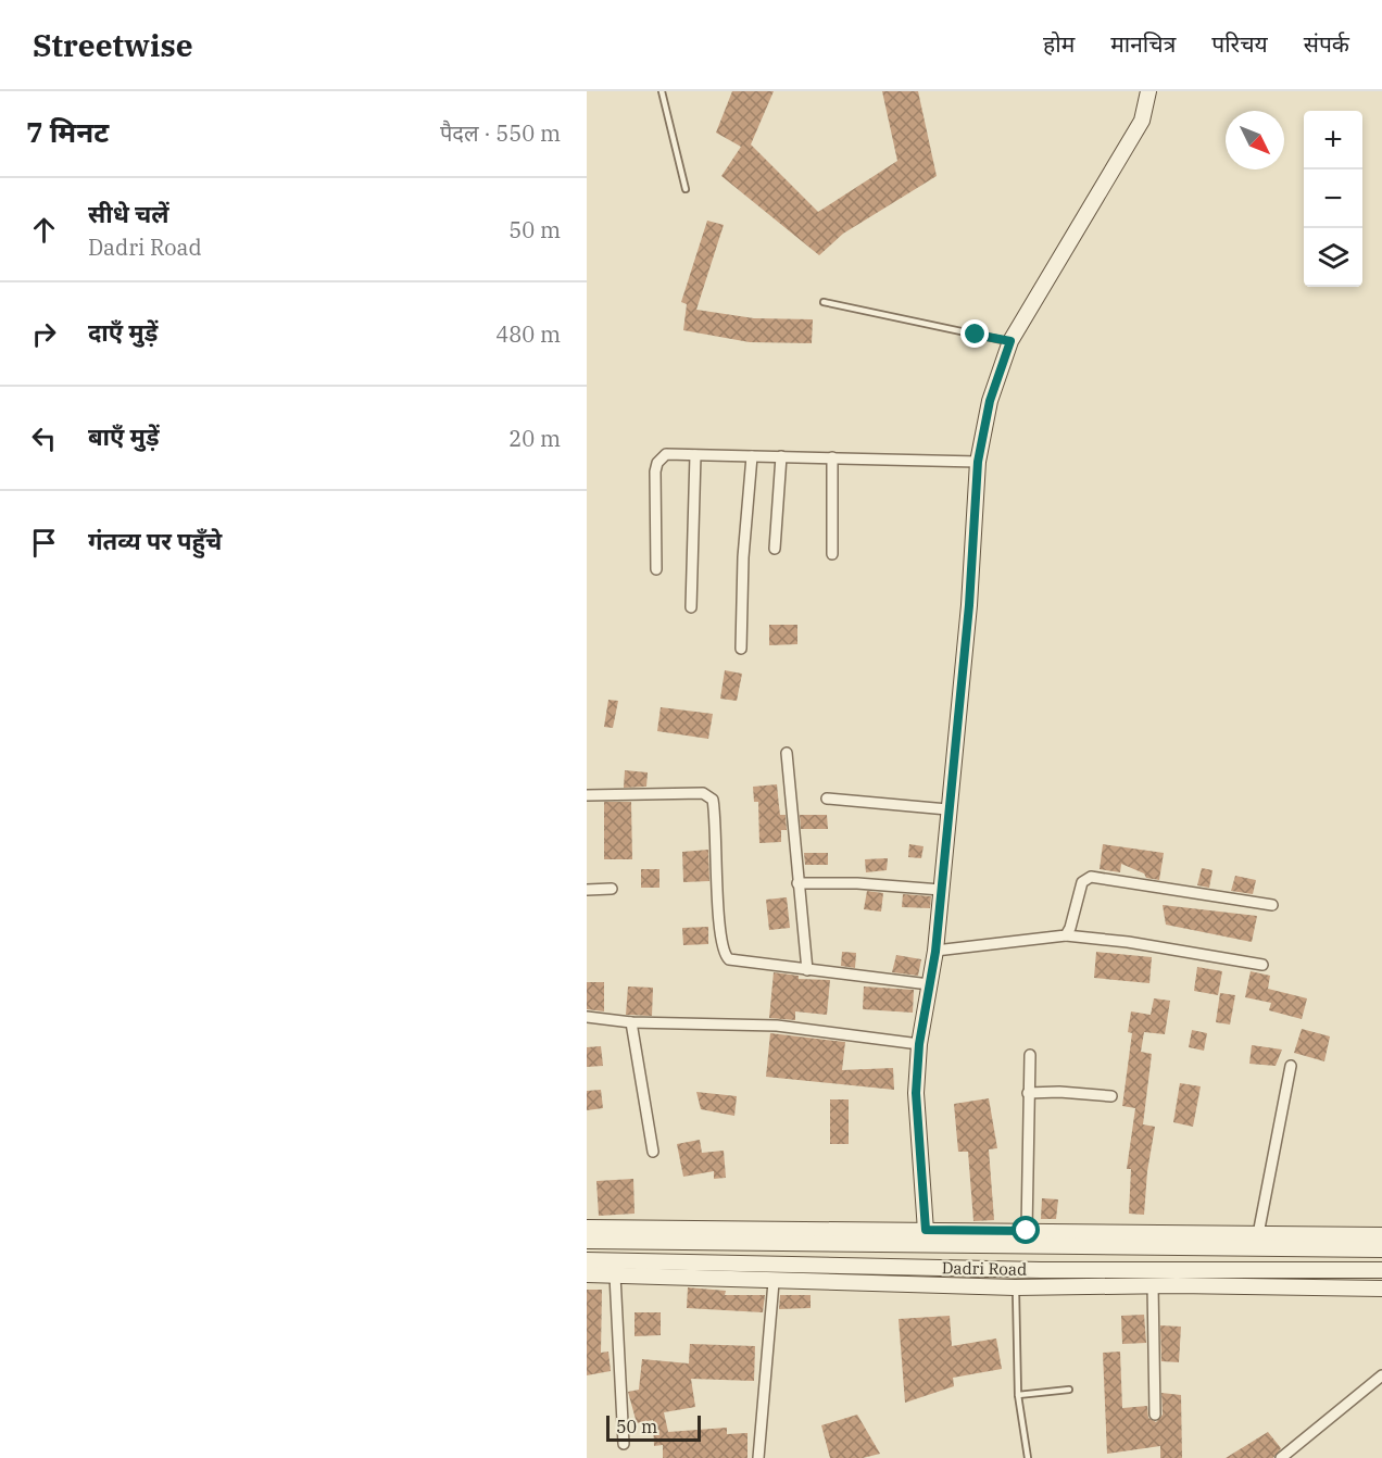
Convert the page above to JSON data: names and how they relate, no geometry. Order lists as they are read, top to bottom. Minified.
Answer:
{"streets":{"street":["Dadri Road"]},"scale_bar":"50 m","north":"bottom right","page":{"header":"Streetwise","nav":["होम","मानचित्र","परिचय","संपर्क"],"heading":["7 मिनट","पैदल · 550 m"],"map_buttons":["+","−"],"list":[["सीधे चलें","Dadri Road","50 m"],["दाएँ मुड़ें","480 m"],["बाएँ मुड़ें","20 m"],"गंतव्य पर पहुँचे"],"scale":"50 m"}}
